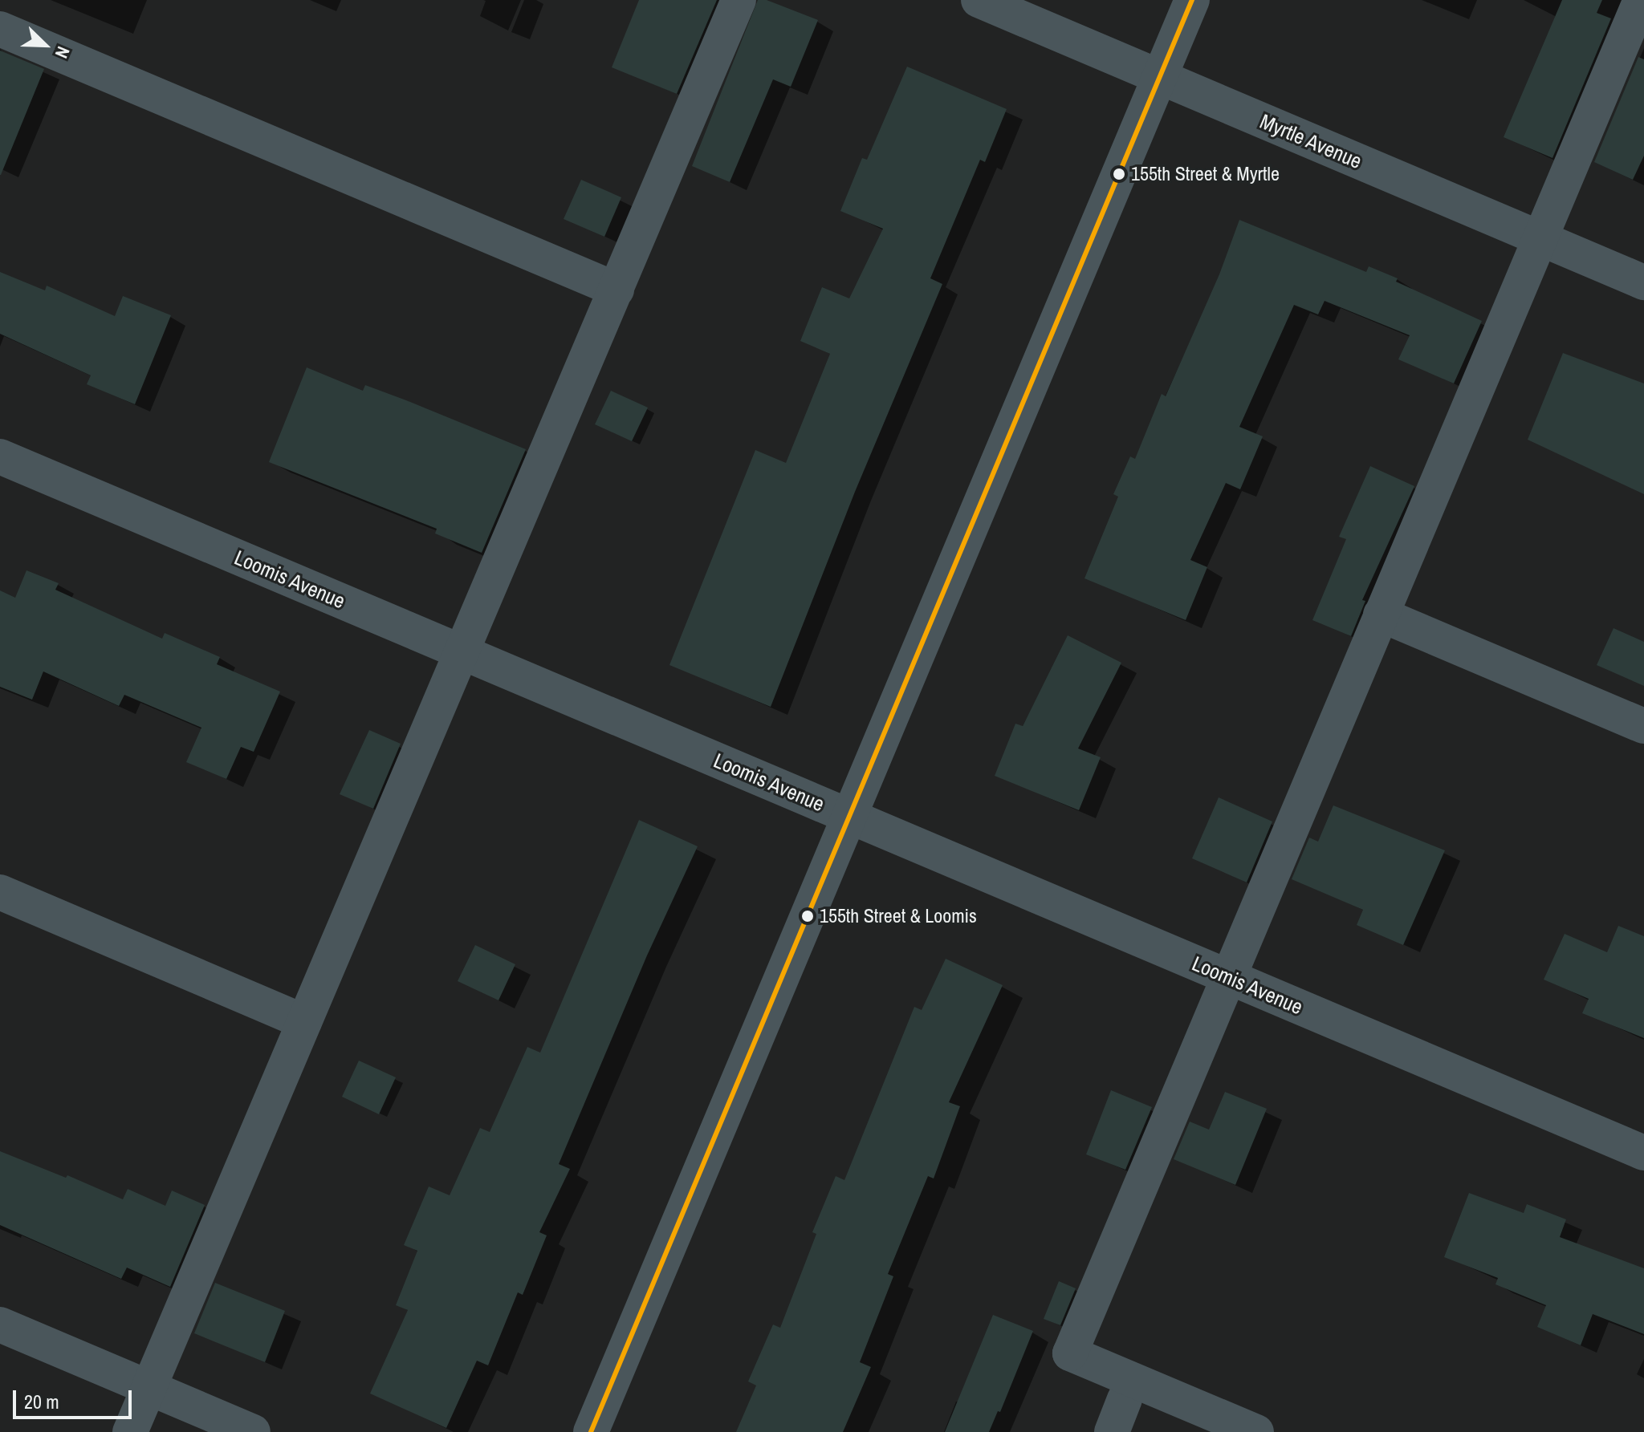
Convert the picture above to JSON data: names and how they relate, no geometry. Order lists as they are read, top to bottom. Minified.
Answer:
{"streets":{"street":["Myrtle Avenue","Loomis Avenue"]},"places":["155th Street & Myrtle","155th Street & Loomis"],"scale_bar":"20 m","north":"bottom right"}
